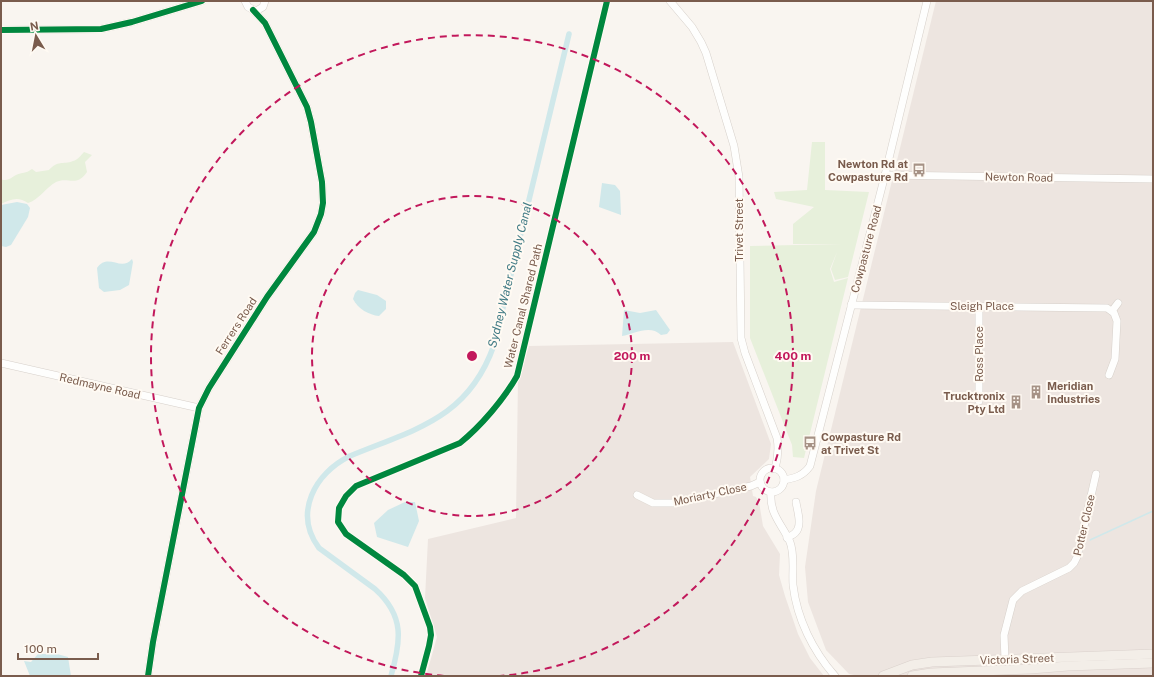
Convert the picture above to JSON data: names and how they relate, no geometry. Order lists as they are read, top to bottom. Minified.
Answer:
{"streets":{"main road":["Victoria Street"],"street":["Newton Road","Trivet Street","Cowpasture Road","Sleigh Place","Ferrers Road","Ross Place","Redmayne Road","Moriarty Close","Potter Close"],"cycle path":["Water Canal Shared Path"]},"crossings":[["Newton Road","Cowpasture Road"],["Trivet Street","Cowpasture Road"],["Trivet Street","Moriarty Close"],["Cowpasture Road","Sleigh Place"],["Cowpasture Road","Moriarty Close"],["Sleigh Place","Ross Place"],["Ferrers Road","Redmayne Road"],["Potter Close","Victoria Street"]],"water":["Sydney Water Supply Canal"],"places":{"bus stop":["Newton Rd at Cowpasture Rd","Cowpasture Rd at Trivet St"],"building":["Meridian Industries","Trucktronix Pty Ltd"]},"scale_bar":"100 m","north":"top","rings":["200 m","400 m"]}
